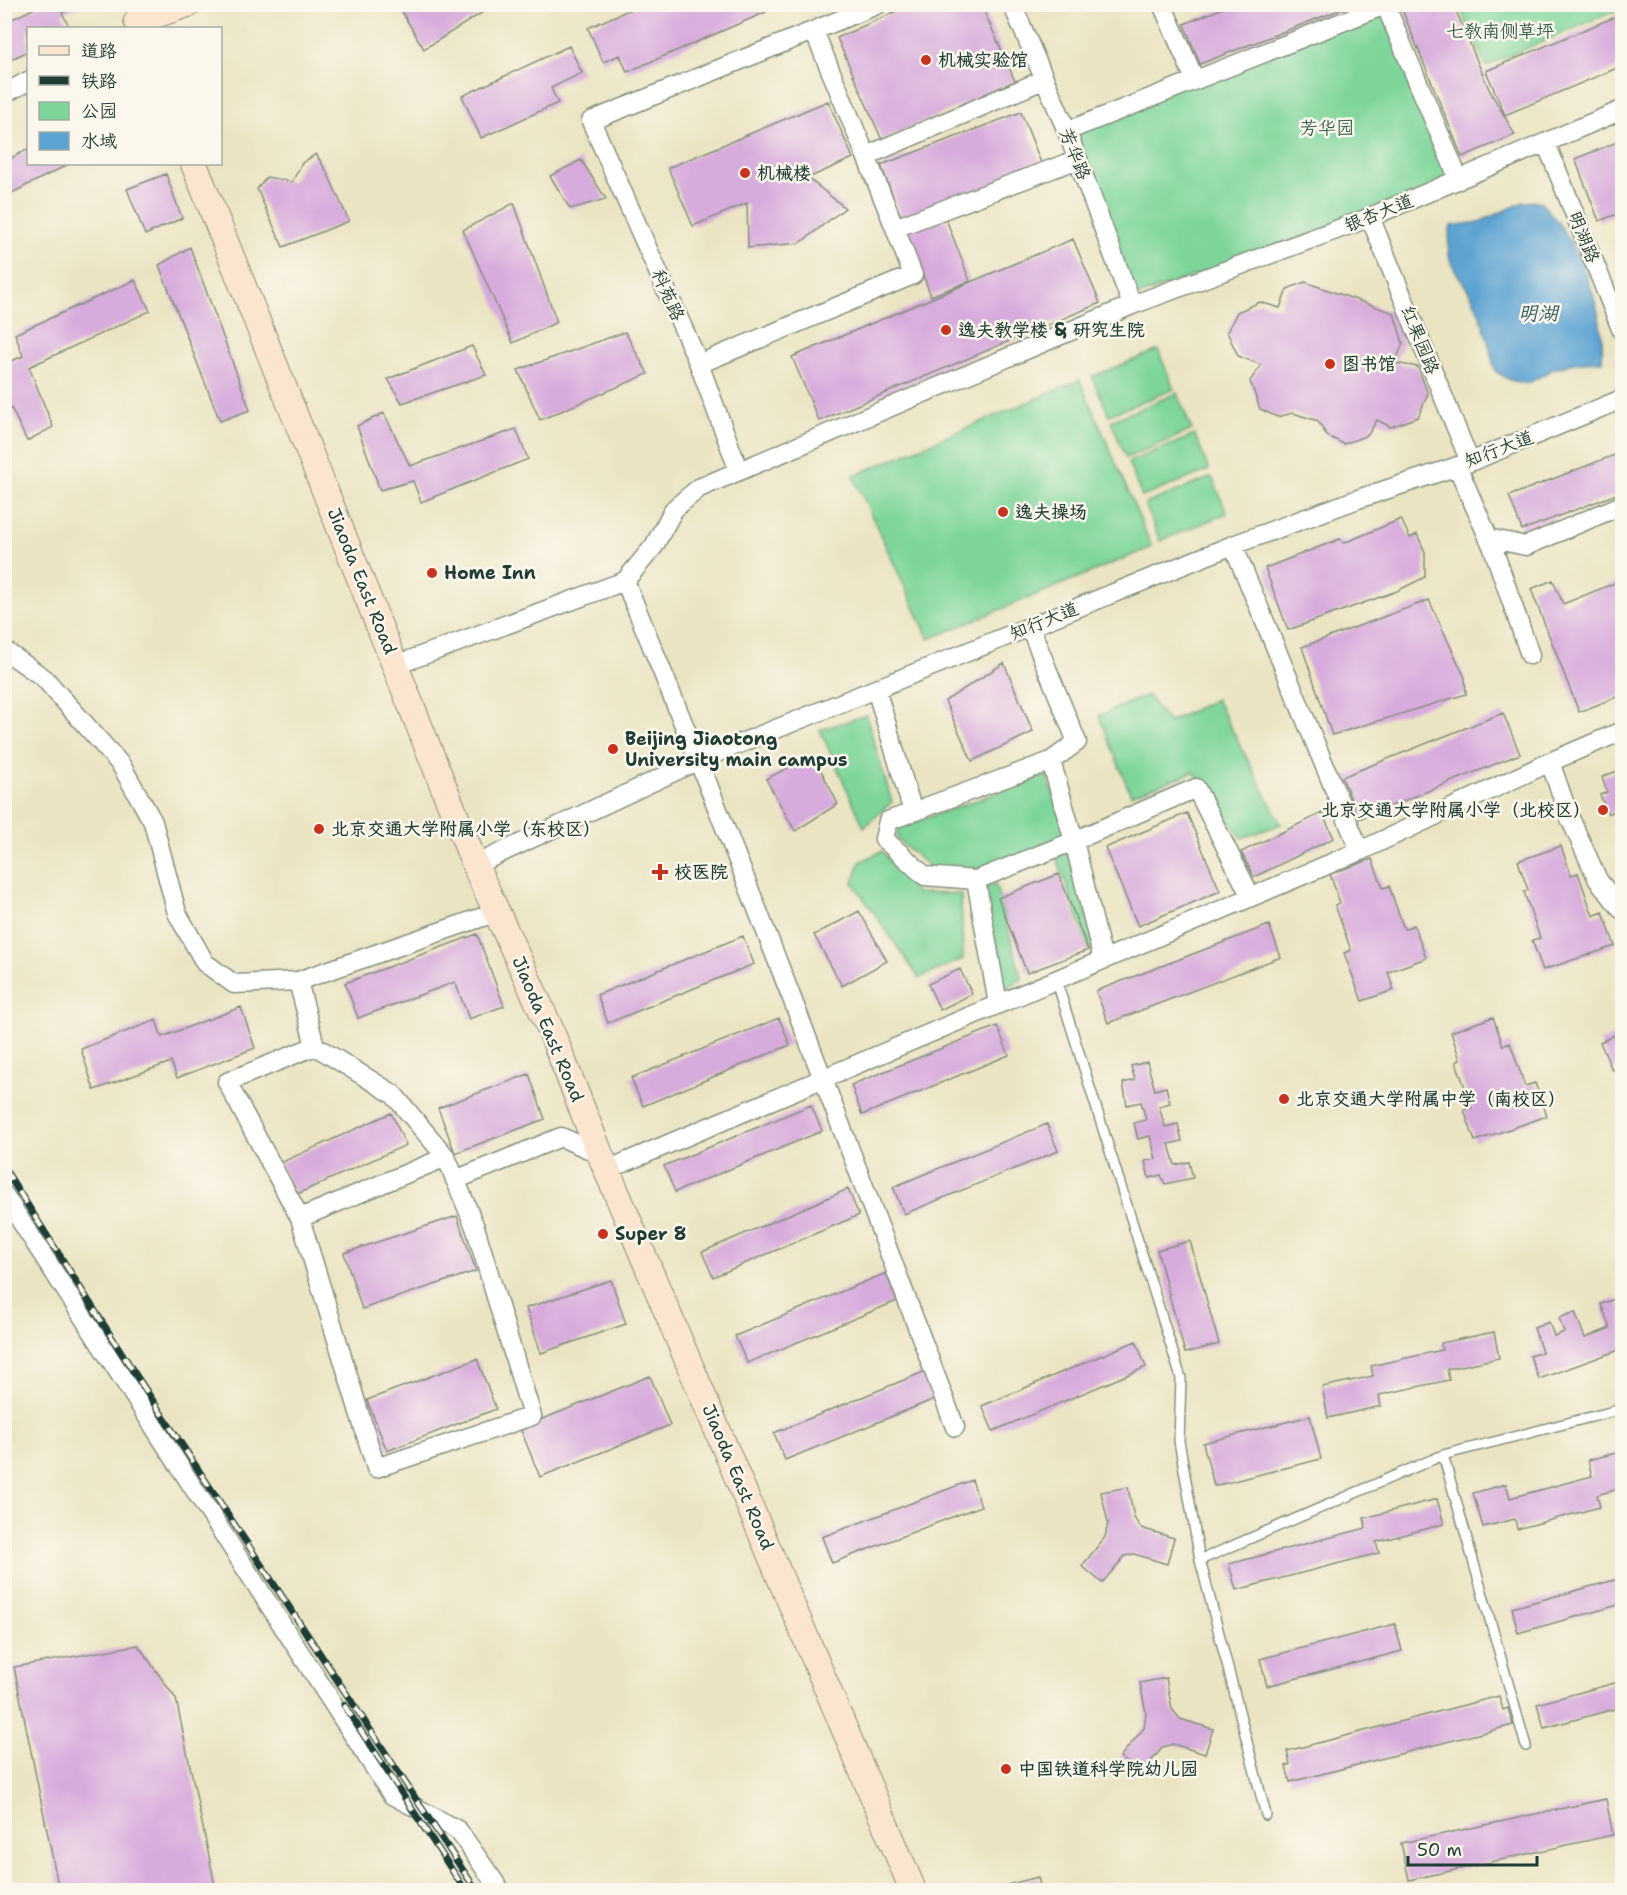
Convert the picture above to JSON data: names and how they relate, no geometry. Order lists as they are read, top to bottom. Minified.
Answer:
{"streets":{"street":["芳华路","银杏大道","明湖路","科苑路","红果园路","知行大道","Jiaoda East Road"]},"crossings":[["芳华路","银杏大道"],["银杏大道","明湖路"],["银杏大道","科苑路"],["银杏大道","红果园路"],["红果园路","知行大道"],["知行大道","Jiaoda East Road"]],"water":["明湖"],"parks":["七教南侧草坪","芳华园"],"places":{"other":["机械实验馆","机械楼","逸夫教学楼 & 研究生院","图书馆","逸夫操场","Home Inn","Beijing Jiaotong University main campus","北京交通大学附属小学（北校区）","北京交通大学附属小学（东校区）","北京交通大学附属中学（南校区）","Super 8","中国铁道科学院幼儿园"],"health":["校医院"]},"legend":["道路","铁路","公园","水域"],"scale_bar":"50 m"}
